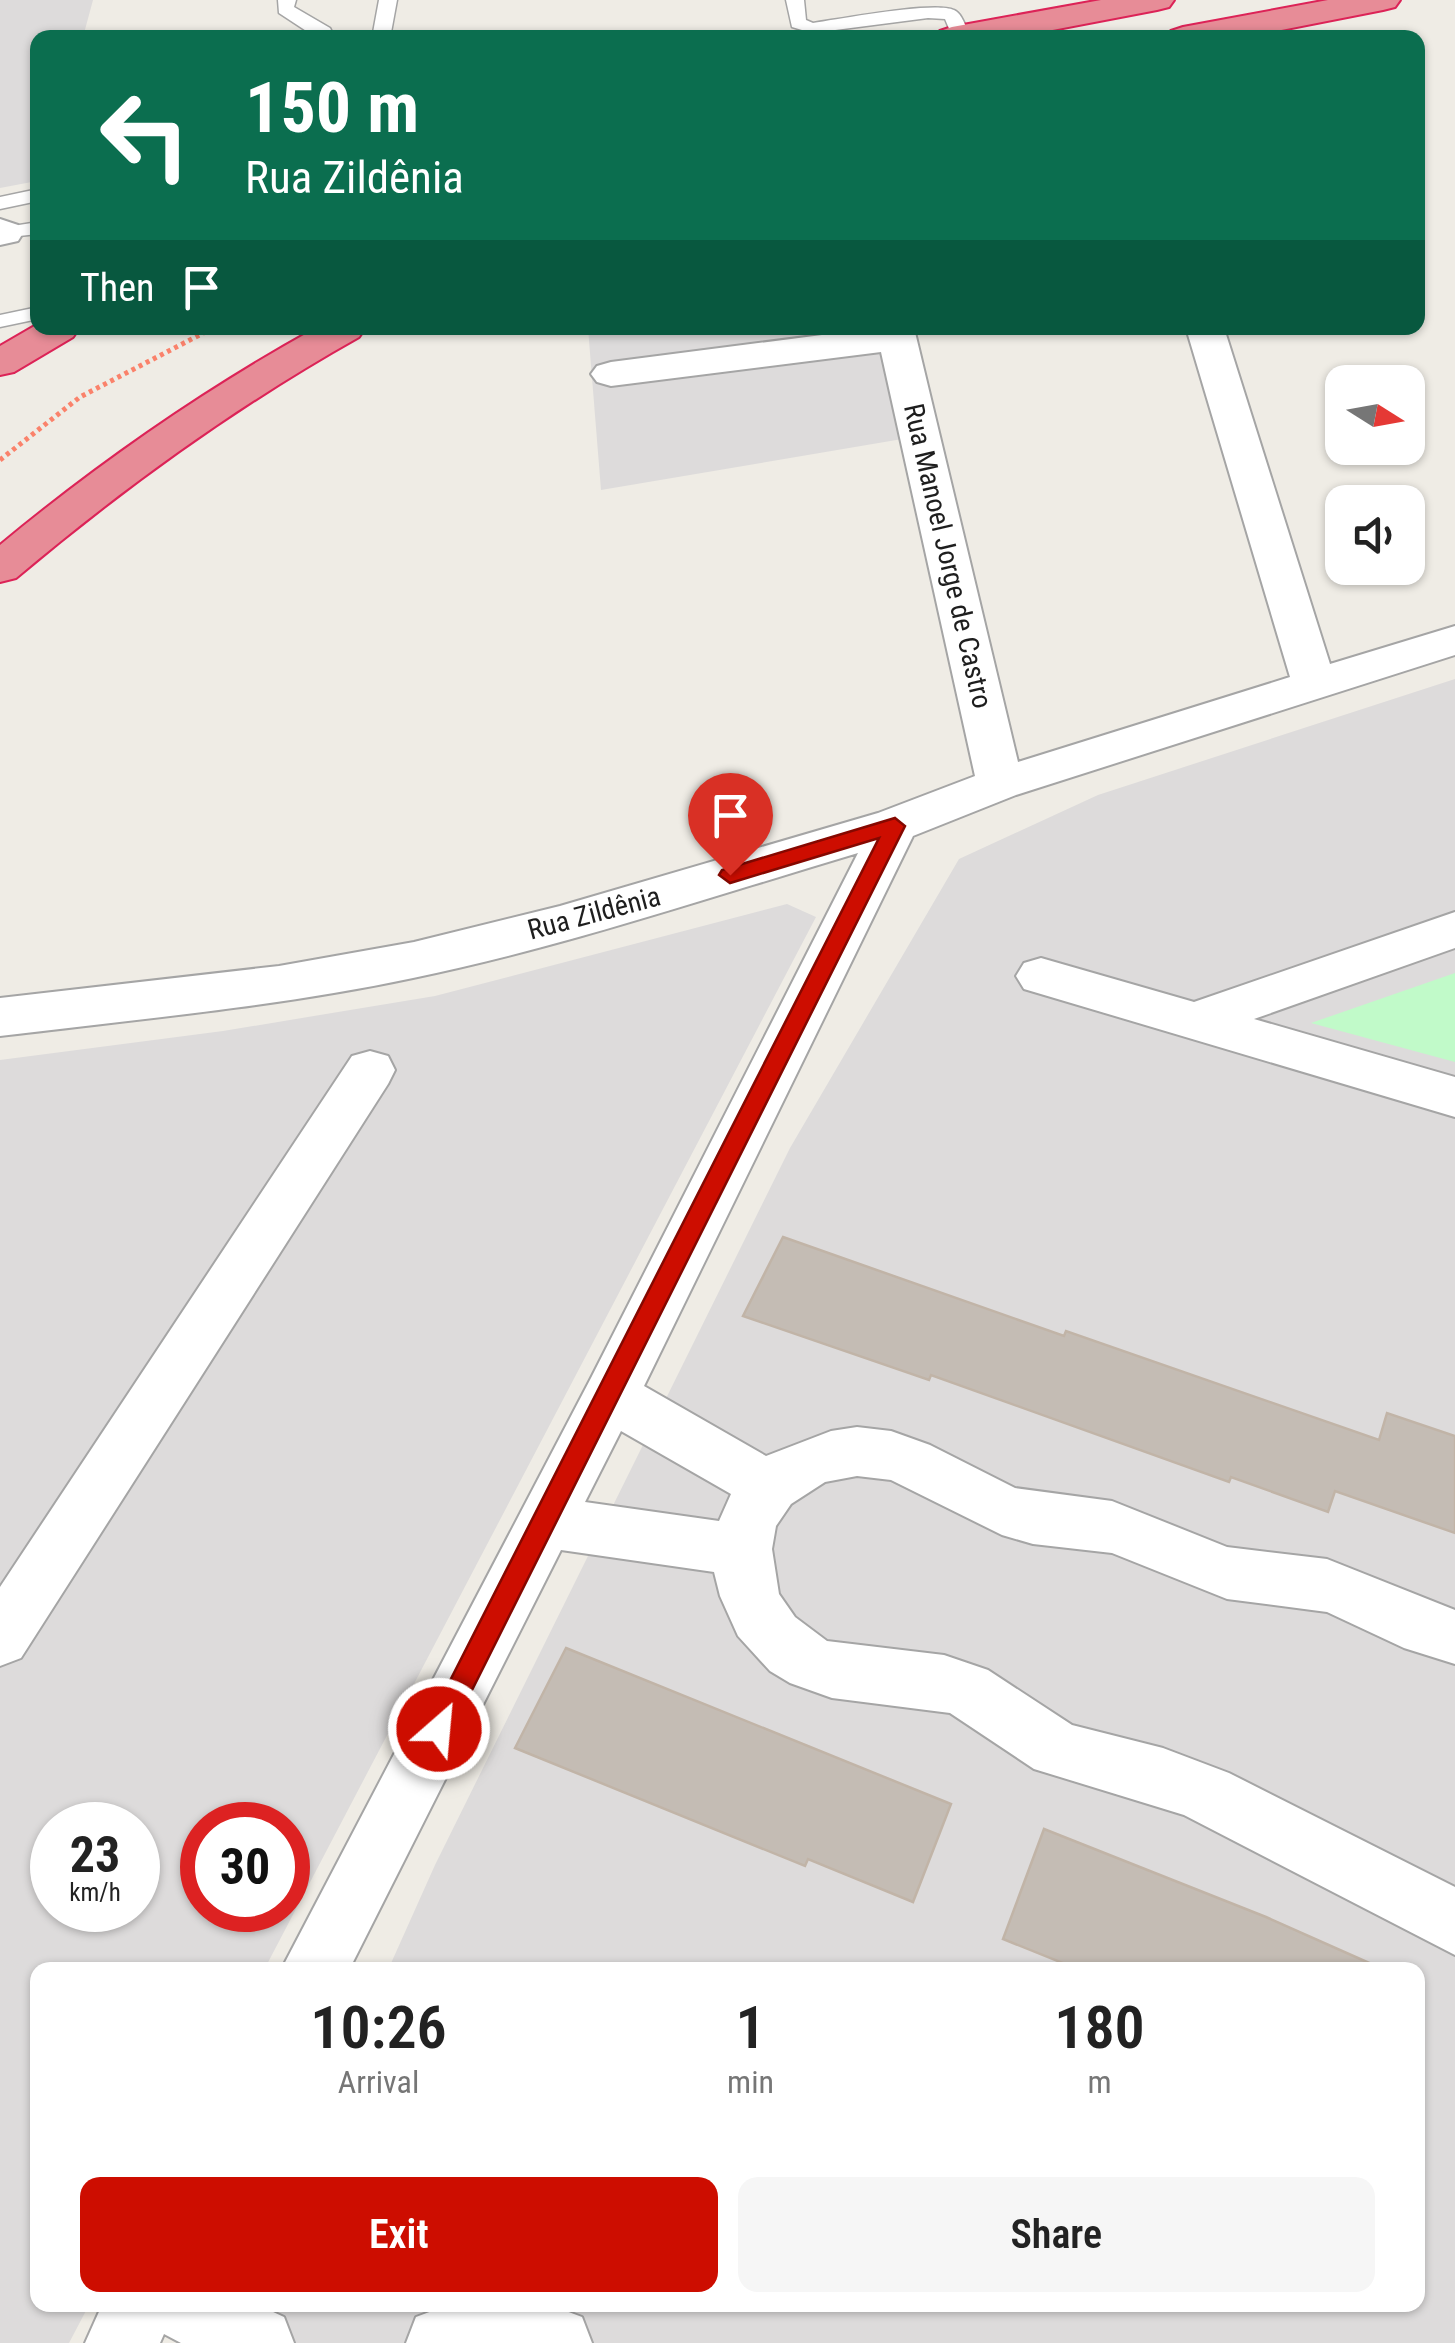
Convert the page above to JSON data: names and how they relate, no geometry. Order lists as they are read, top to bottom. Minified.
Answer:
{"streets":{"street":["Rua Manoel Jorge de Castro","Rua Zildênia"]},"crossings":[["Rua Manoel Jorge de Castro","Rua Zildênia"]],"north":"right","page":{"turn":["150 m","Rua Zildênia"],"then":"Then","speed":"23 km/h","limit":"30","eta":["10:26","Arrival","1","min","180","m"],"buttons":["Exit","Share"]}}
